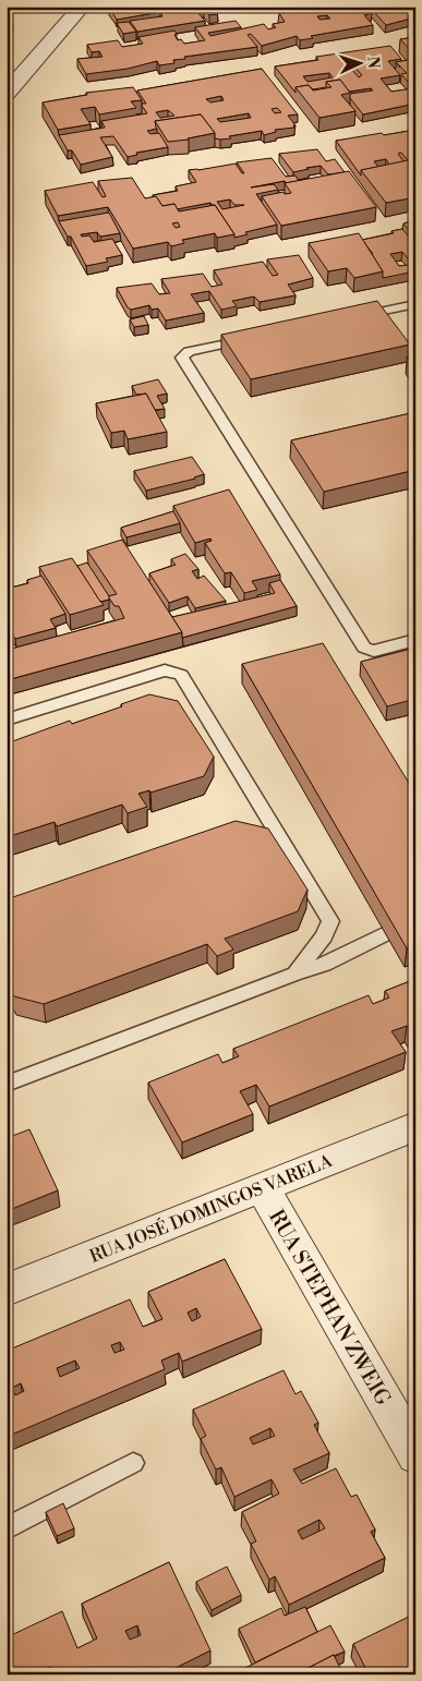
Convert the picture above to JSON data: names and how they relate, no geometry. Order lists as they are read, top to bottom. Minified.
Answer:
{"streets":{"street":["RUA JOSÉ DOMINGOS VARELA","RUA STEPHAN ZWEIG"]},"crossings":[["RUA JOSÉ DOMINGOS VARELA","RUA STEPHAN ZWEIG"]],"north":"right"}
